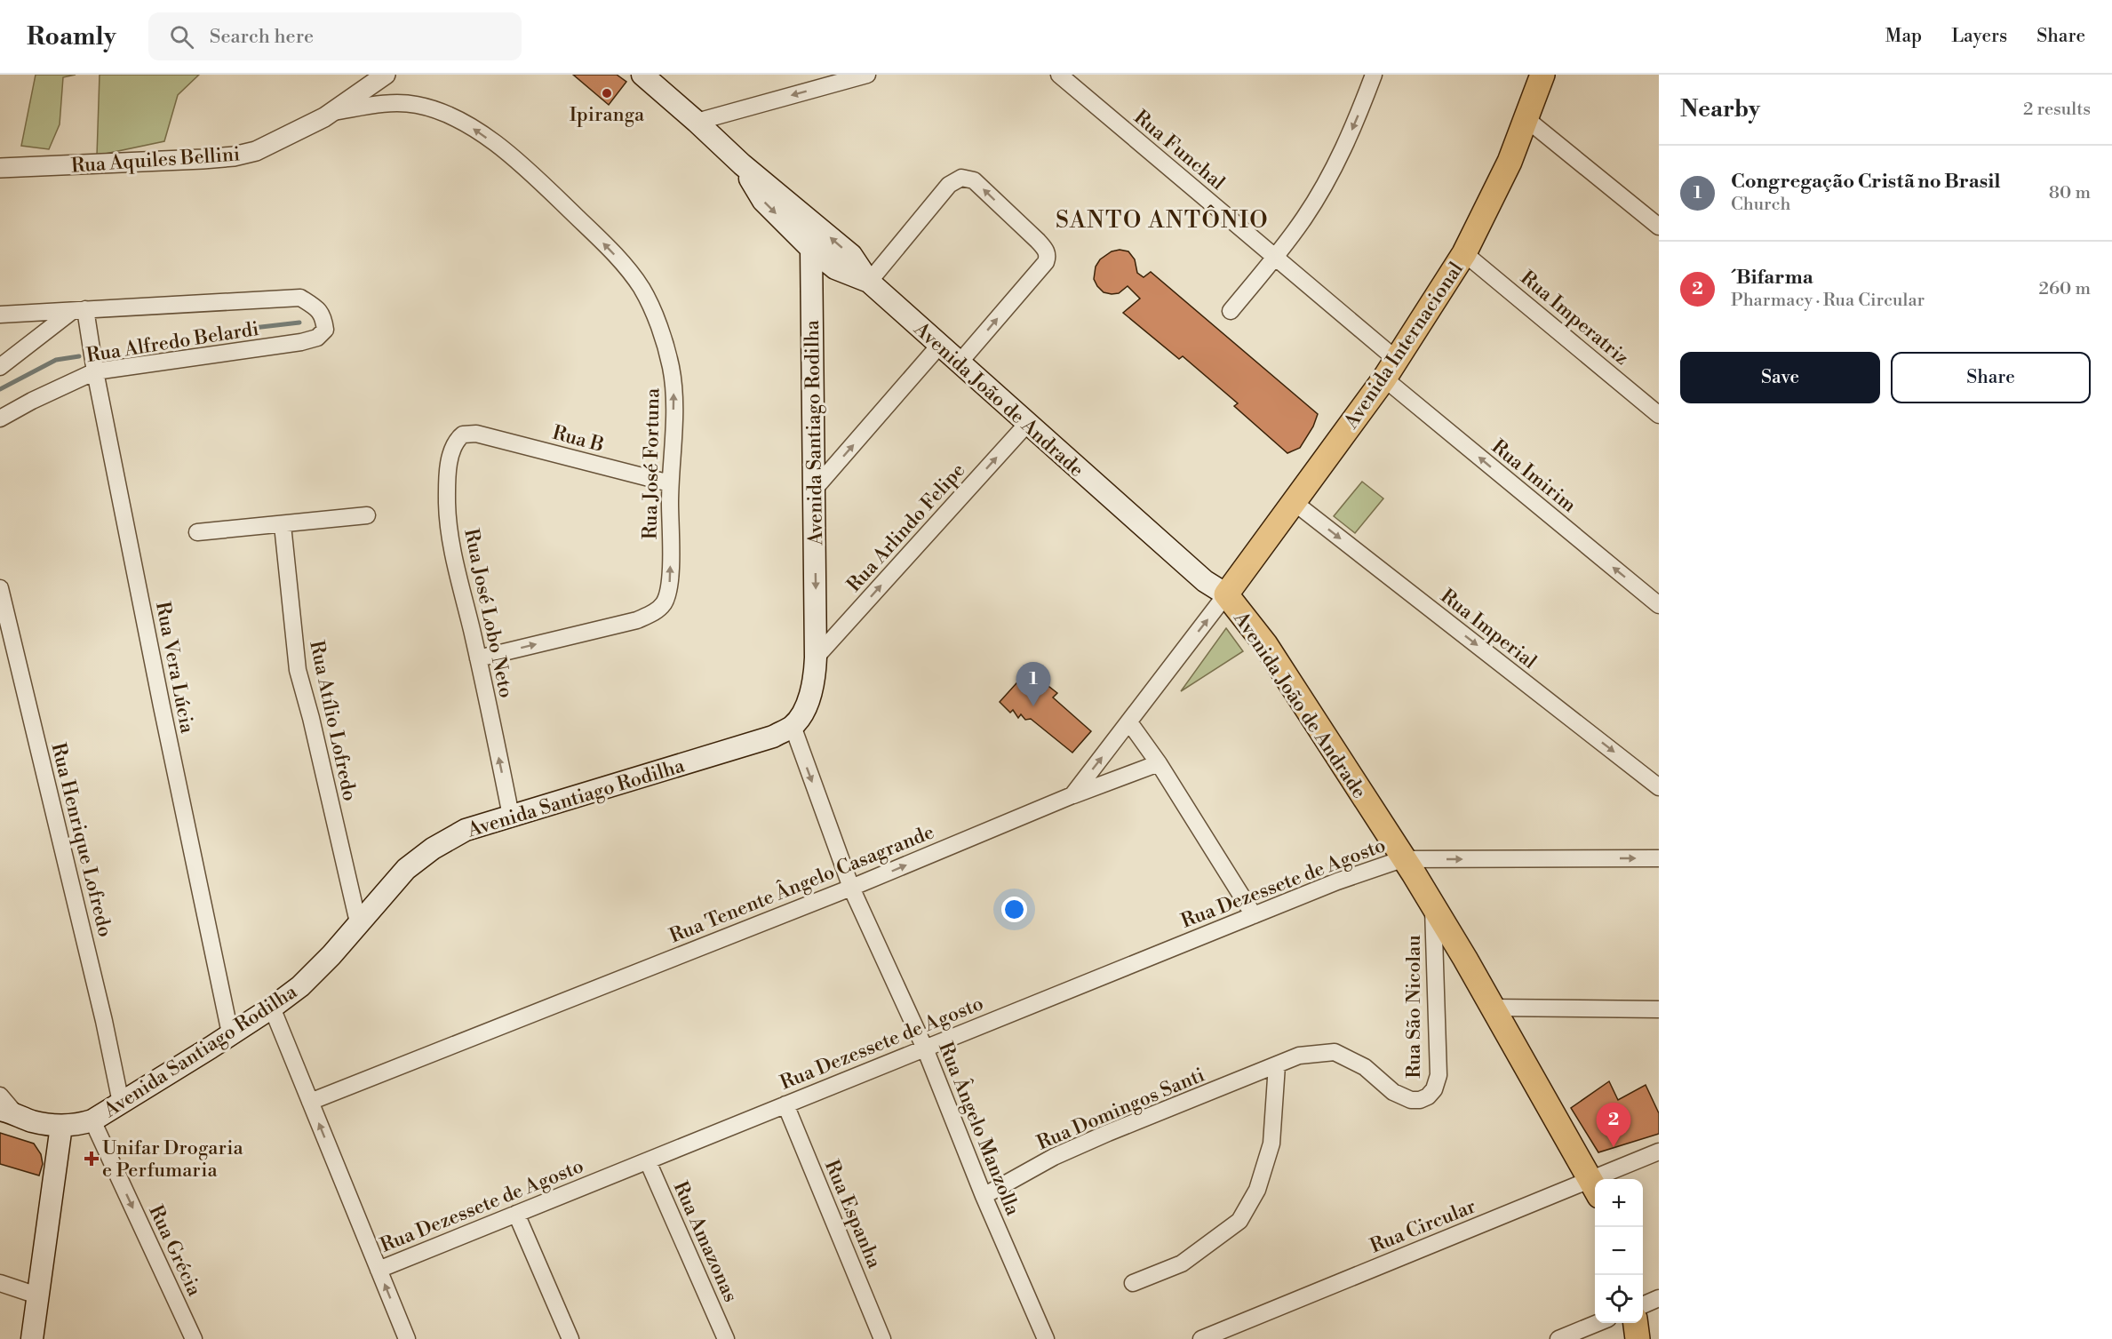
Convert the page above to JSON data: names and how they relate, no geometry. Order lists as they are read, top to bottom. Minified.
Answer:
{"streets":{"main road":["Avenida Internacional","Avenida João de Andrade","Avenida Santiago Rodilha"],"street":["Rua Funchal","Rua Aquiles Bellini","Rua Imperatriz","Rua Alfredo Belardi","Rua B","Rua José Fortuna","Rua Imirim","Rua Arlindo Felipe","Rua José Lobo Neto","Rua Imperial","Rua Vera Lúcia","Rua Atílio Lofredo","Rua Henrique Lofredo","Rua Dezessete de Agosto","Rua Tenente Ângelo Casagrande","Rua São Nicolau","Rua Domingos Santi","Rua Ângelo Manzolla","Rua Espanha","Rua Circular","Rua Amazonas","Rua Grécia"]},"crossings":[["Rua Funchal","Avenida Internacional"],["Rua Funchal","Rua Imirim"],["Rua Aquiles Bellini","Rua José Fortuna"],["Rua Imperatriz","Avenida Internacional"],["Rua Alfredo Belardi","Rua Vera Lúcia"],["Avenida Internacional","Avenida João de Andrade"],["Avenida Internacional","Rua Imirim"],["Avenida Internacional","Rua Imperial"],["Avenida Internacional","Rua Tenente Ângelo Casagrande"],["Avenida João de Andrade","Avenida Santiago Rodilha"],["Avenida João de Andrade","Rua Arlindo Felipe"],["Avenida João de Andrade","Rua Dezessete de Agosto"],["Avenida João de Andrade","Rua Tenente Ângelo Casagrande"],["Avenida João de Andrade","Rua São Nicolau"],["Avenida João de Andrade","Rua Circular"],["Avenida Santiago Rodilha","Rua Arlindo Felipe"],["Avenida Santiago Rodilha","Rua José Lobo Neto"],["Avenida Santiago Rodilha","Rua Vera Lúcia"],["Avenida Santiago Rodilha","Rua Atílio Lofredo"],["Avenida Santiago Rodilha","Rua Henrique Lofredo"],["Avenida Santiago Rodilha","Rua Ângelo Manzolla"],["Avenida Santiago Rodilha","Rua Grécia"],["Rua B","Rua José Fortuna"],["Rua B","Rua José Lobo Neto"],["Rua José Fortuna","Rua José Lobo Neto"],["Rua Dezessete de Agosto","Rua Ângelo Manzolla"],["Rua Dezessete de Agosto","Rua Espanha"],["Rua Dezessete de Agosto","Rua Amazonas"],["Rua Tenente Ângelo Casagrande","Rua Ângelo Manzolla"],["Rua São Nicolau","Rua Domingos Santi"],["Rua Domingos Santi","Rua Ângelo Manzolla"]],"one_way":["Rua Imirim","Rua José Lobo Neto","Rua Imperial","Rua Tenente Ângelo Casagrande","Rua Grécia"],"districts":["SANTO ANTÔNIO"],"places":{"other":["Ipiranga"],"health":["Unifar Drogaria e Perfumaria"]},"page":{"header":"Roamly","search":"Search here","nav":["Map","Layers","Share"],"heading":["Nearby","2 results"],"list":[{"mark":"1","name":"Congregação Cristã no Brasil","note":"Church","value":"80 m"},{"mark":"2","name":"´Bifarma","note":"Pharmacy · Rua Circular","value":"260 m"}],"buttons":["Save","Share"],"pins":["1","2"],"map_buttons":["+","−"]}}
